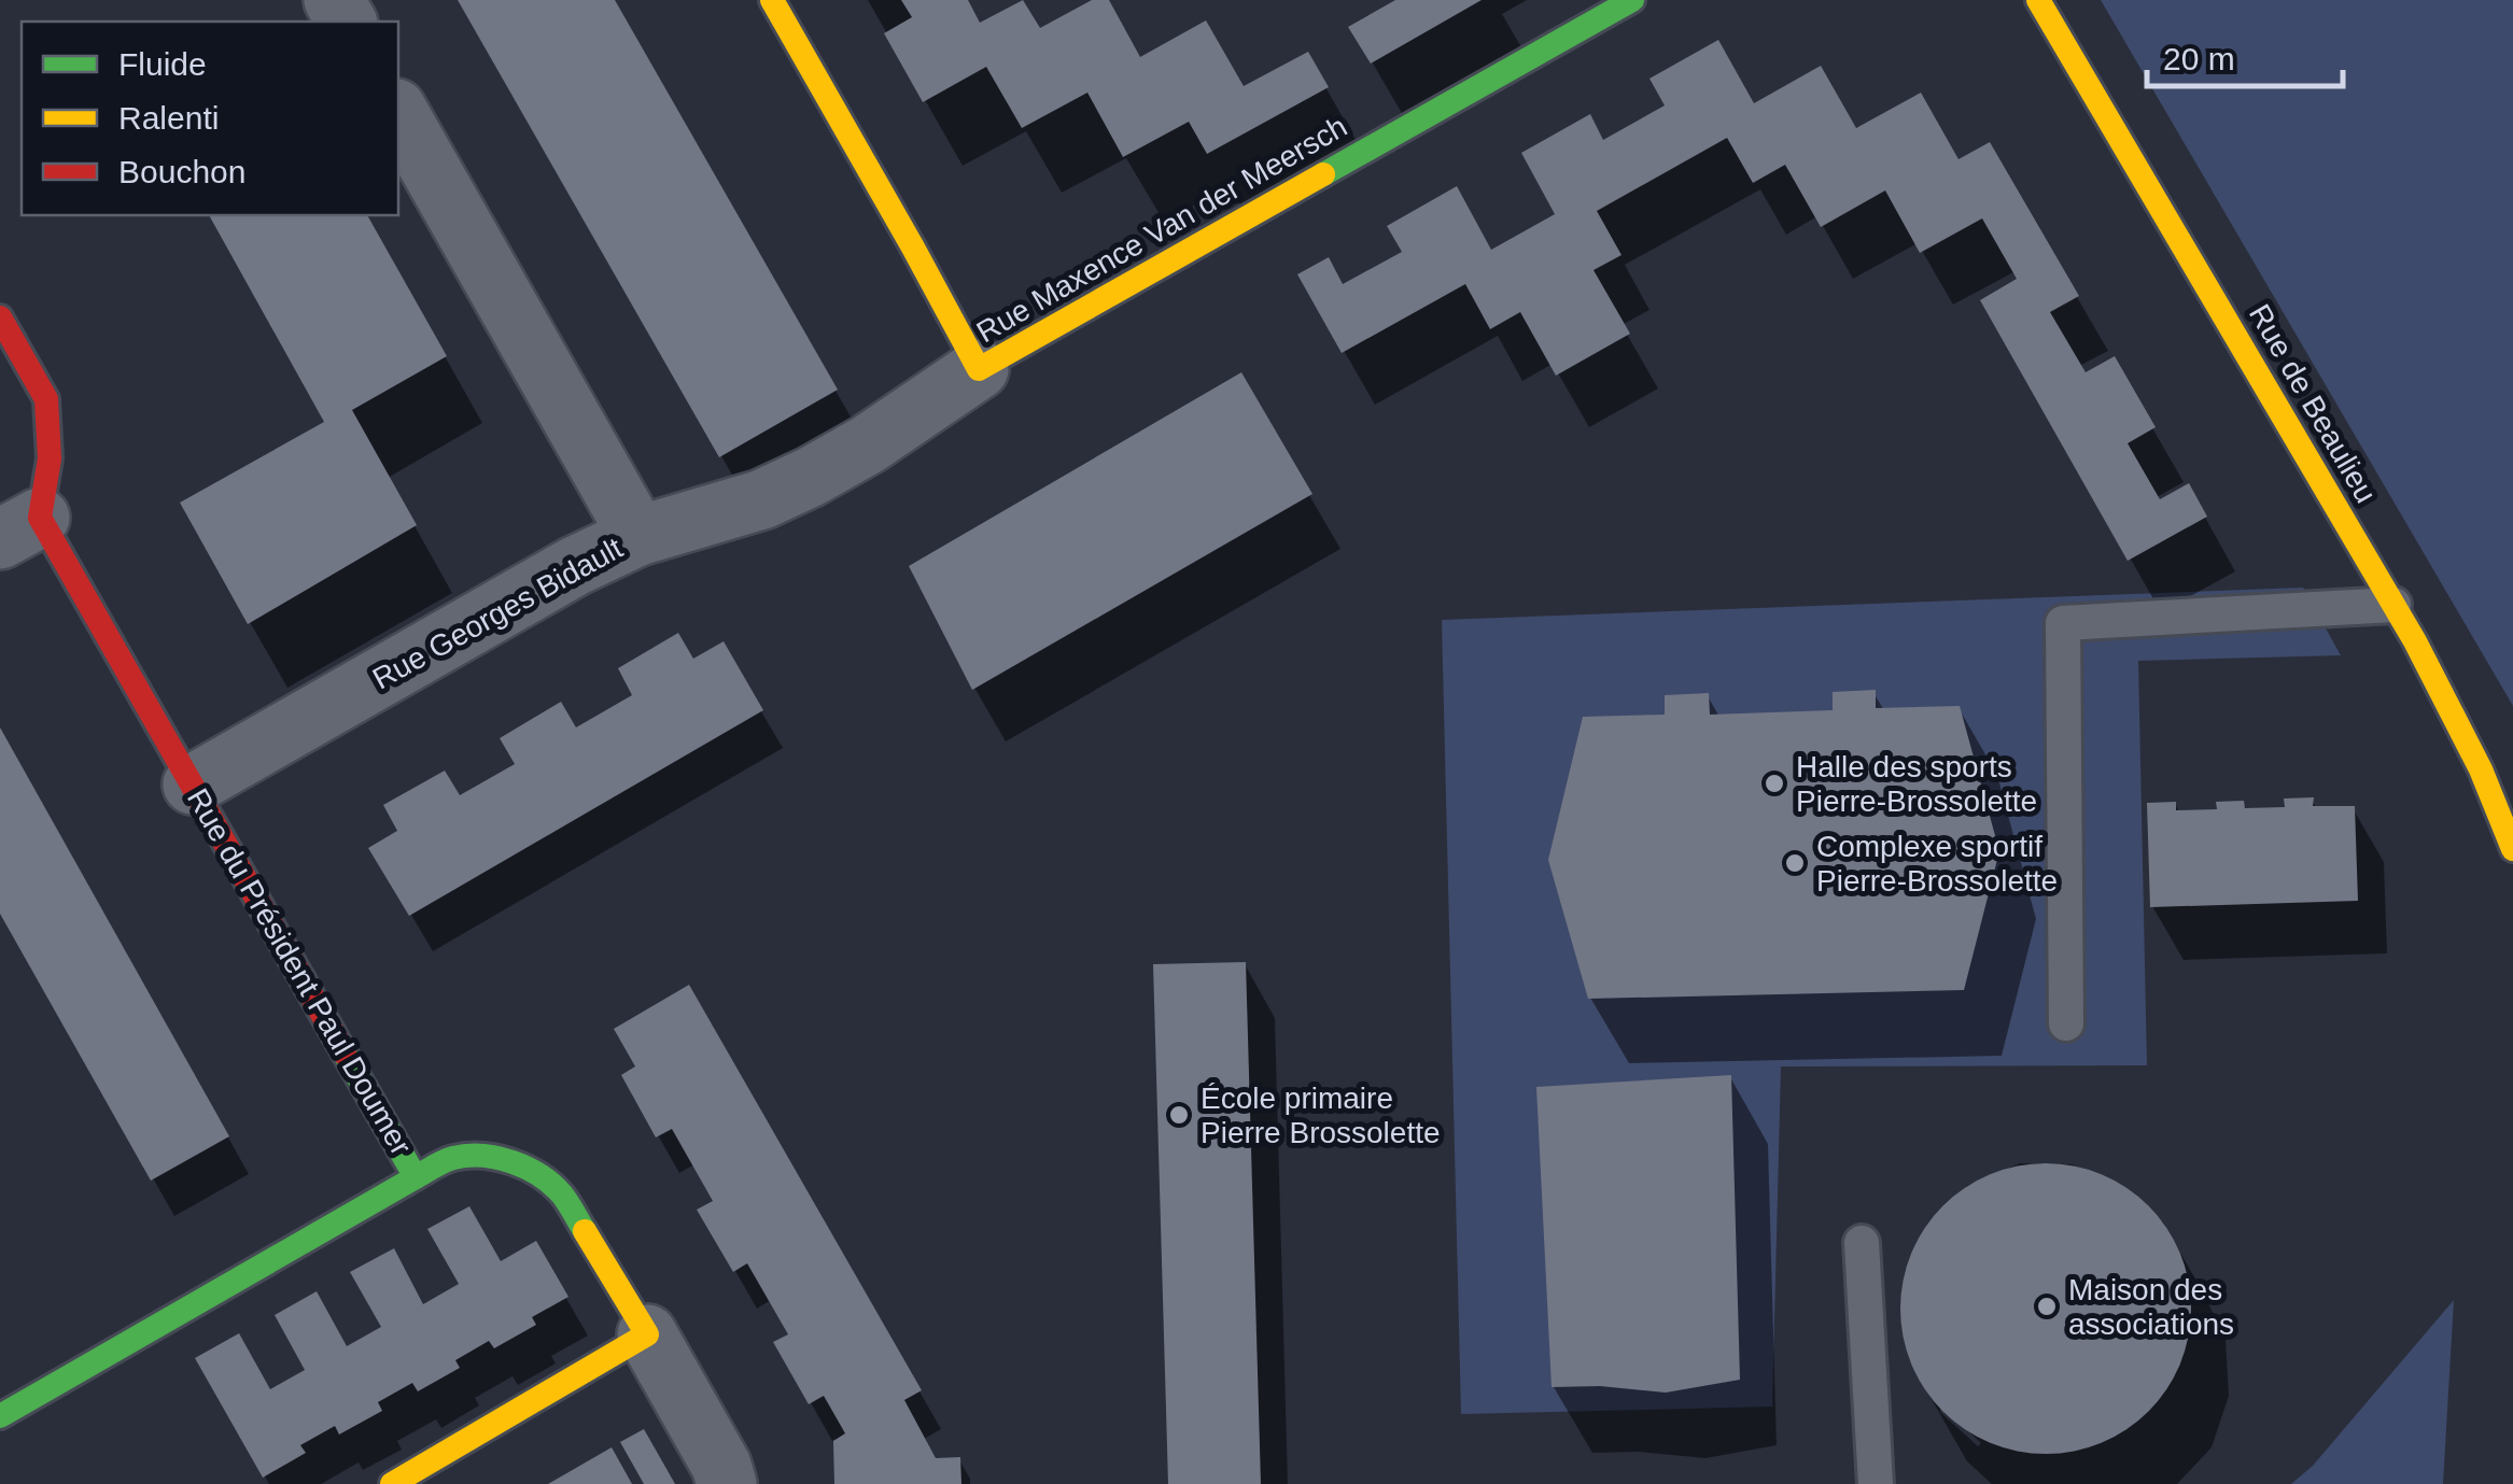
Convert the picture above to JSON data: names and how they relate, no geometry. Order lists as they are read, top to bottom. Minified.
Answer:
{"streets":{"street":["Rue Maxence Van der Meersch","Rue de Beaulieu","Rue Georges Bidault","Rue du Président Paul Doumer"]},"crossings":[["Rue Maxence Van der Meersch","Rue Georges Bidault"],["Rue Georges Bidault","Rue du Président Paul Doumer"]],"places":["Halle des sports Pierre-Brossolette","Complexe sportif Pierre-Brossolette","École primaire Pierre Brossolette","Maison des associations"],"legend":["Fluide","Ralenti","Bouchon"],"scale_bar":"20 m"}
